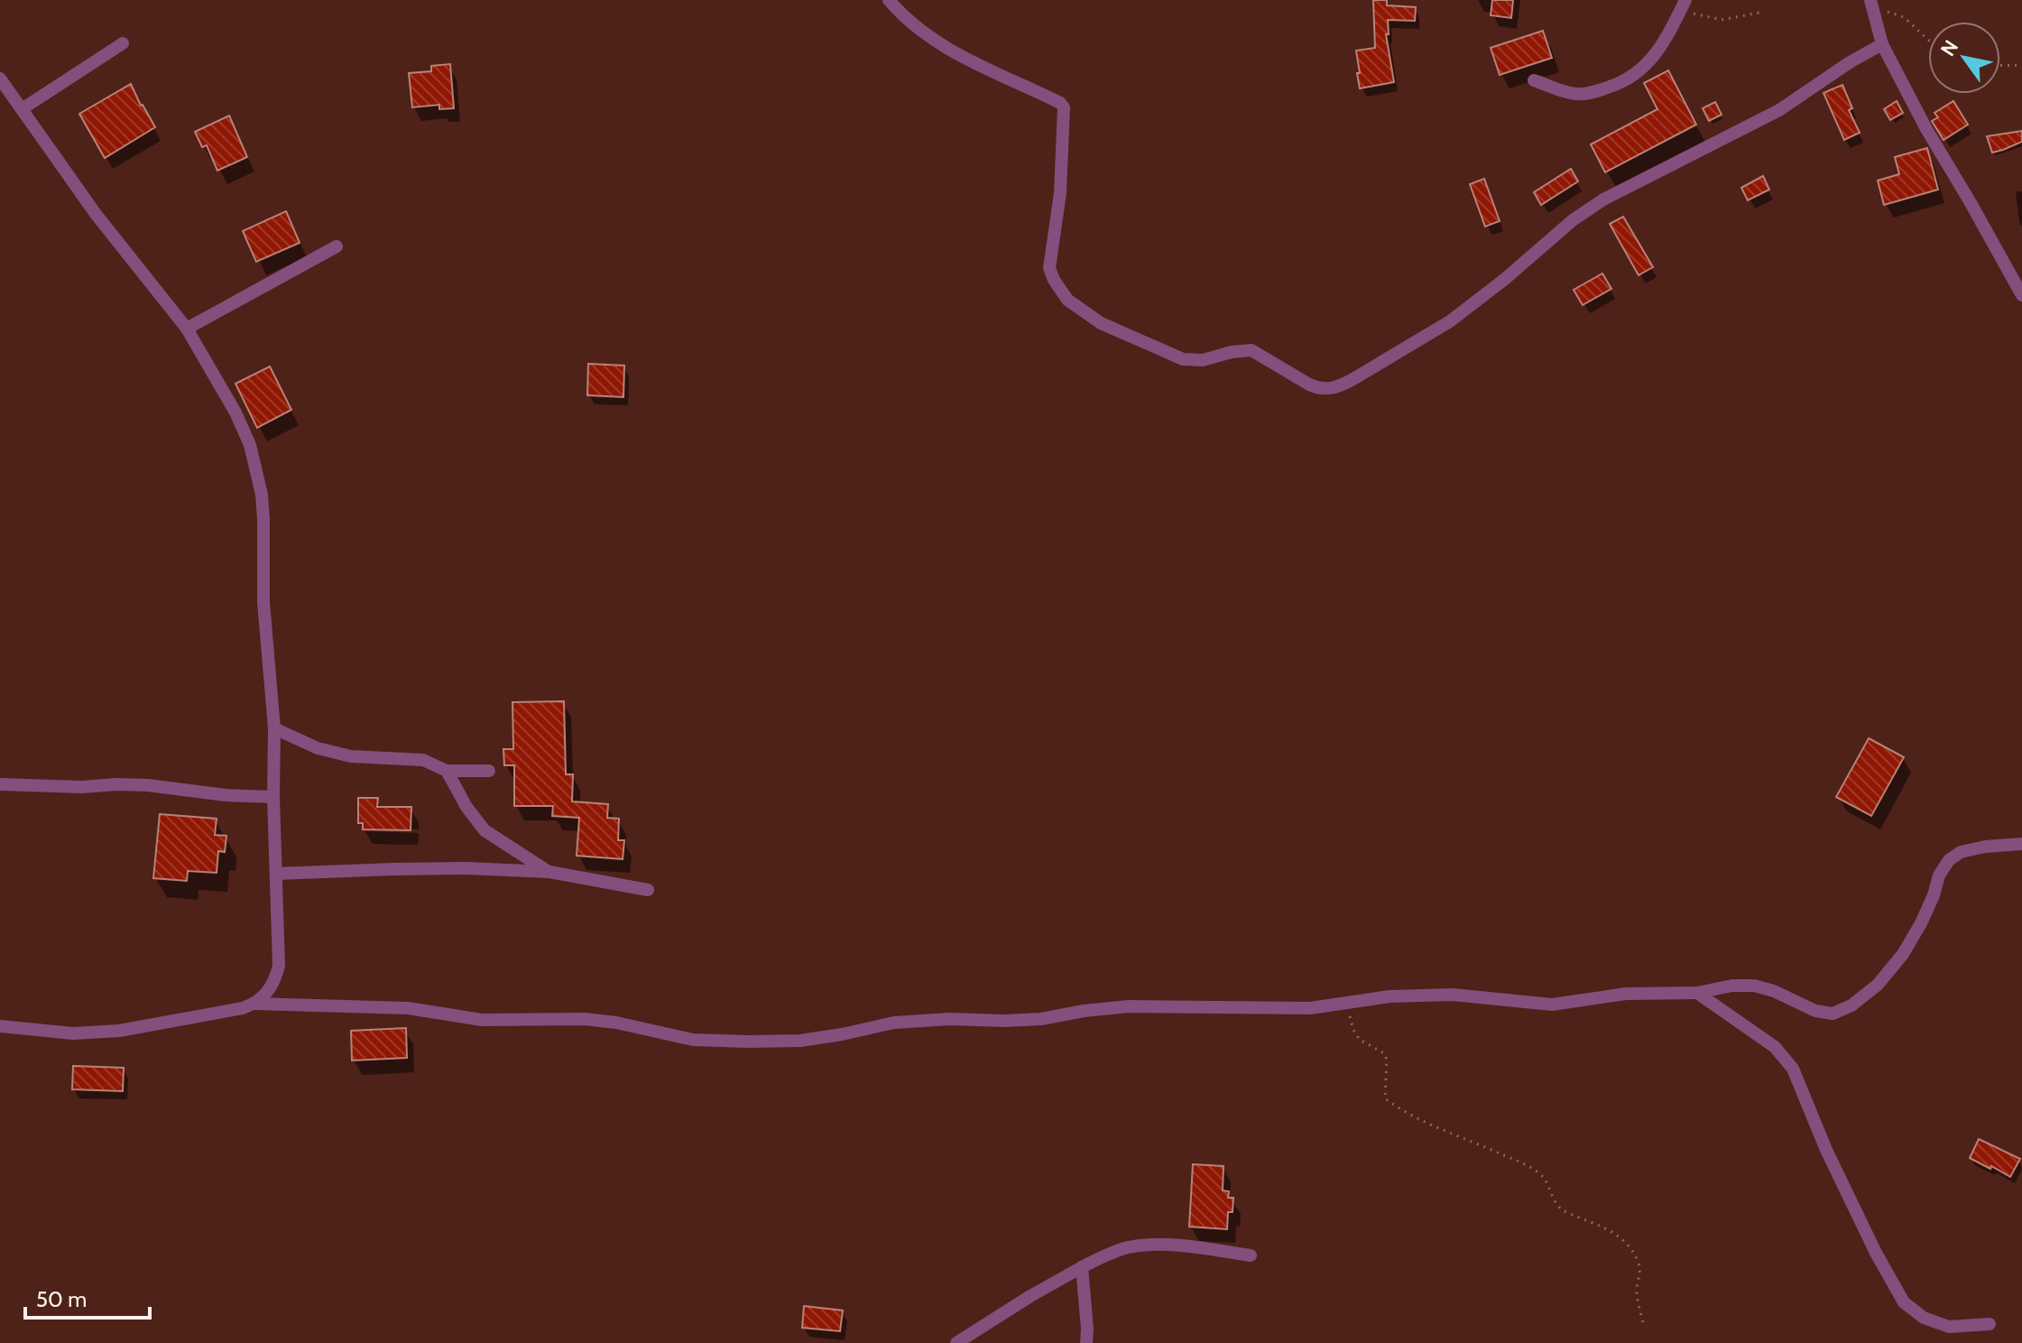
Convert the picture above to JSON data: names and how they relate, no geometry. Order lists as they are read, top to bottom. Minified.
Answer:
{"scale_bar":"50 m","north":"top left"}
